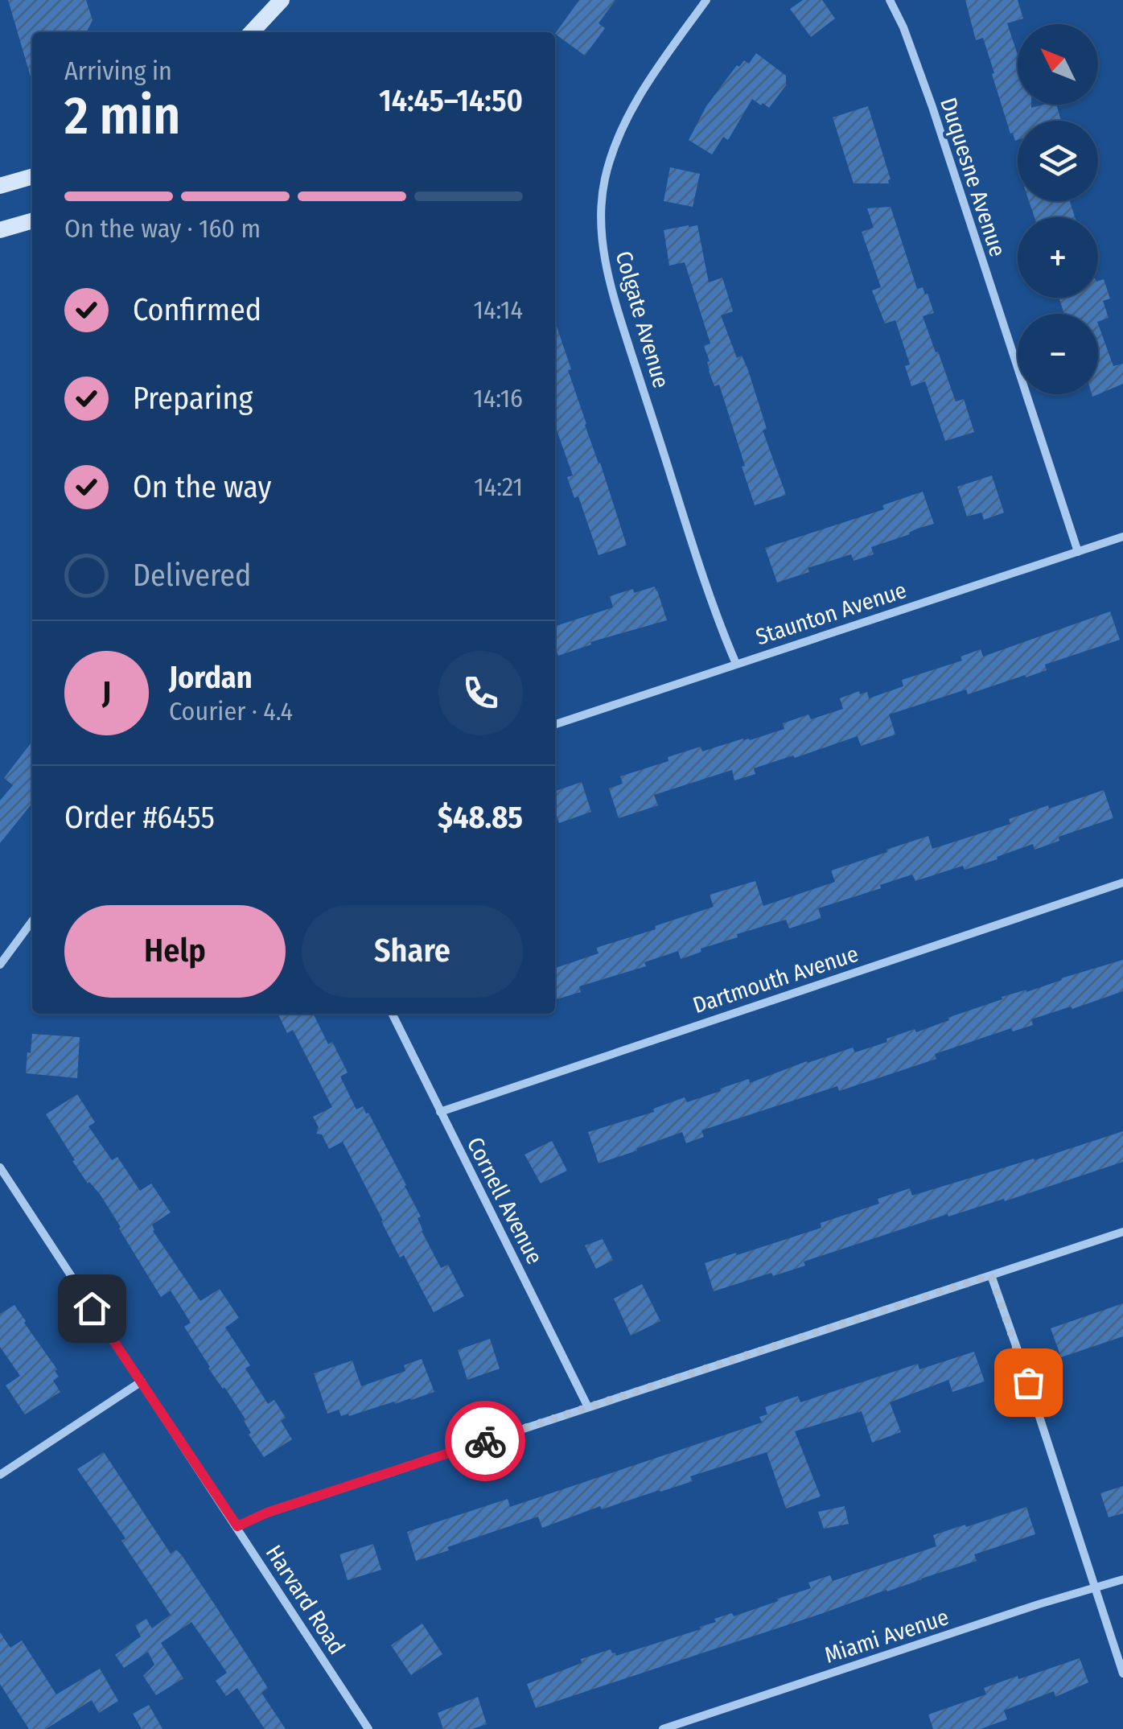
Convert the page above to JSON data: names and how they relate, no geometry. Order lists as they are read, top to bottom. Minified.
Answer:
{"streets":{"street":["Duquesne Avenue","Colgate Avenue","Staunton Avenue","Dartmouth Avenue","Cornell Avenue","Harvard Road","Miami Avenue"]},"crossings":[["Duquesne Avenue","Staunton Avenue"],["Colgate Avenue","Staunton Avenue"],["Dartmouth Avenue","Cornell Avenue"]],"north":"top left","page":{"map_buttons":["+","−"],"heading":["2 min","Arriving in","14:45–14:50"],"panel":["Jordan","Courier · 4.4","Order #6455","$48.85"],"bar":"On the way · 160 m","list":[["Confirmed","14:14"],["Preparing","14:16"],["On the way","14:21"],"Delivered"],"round":"J","buttons":["Help","Share"]}}
